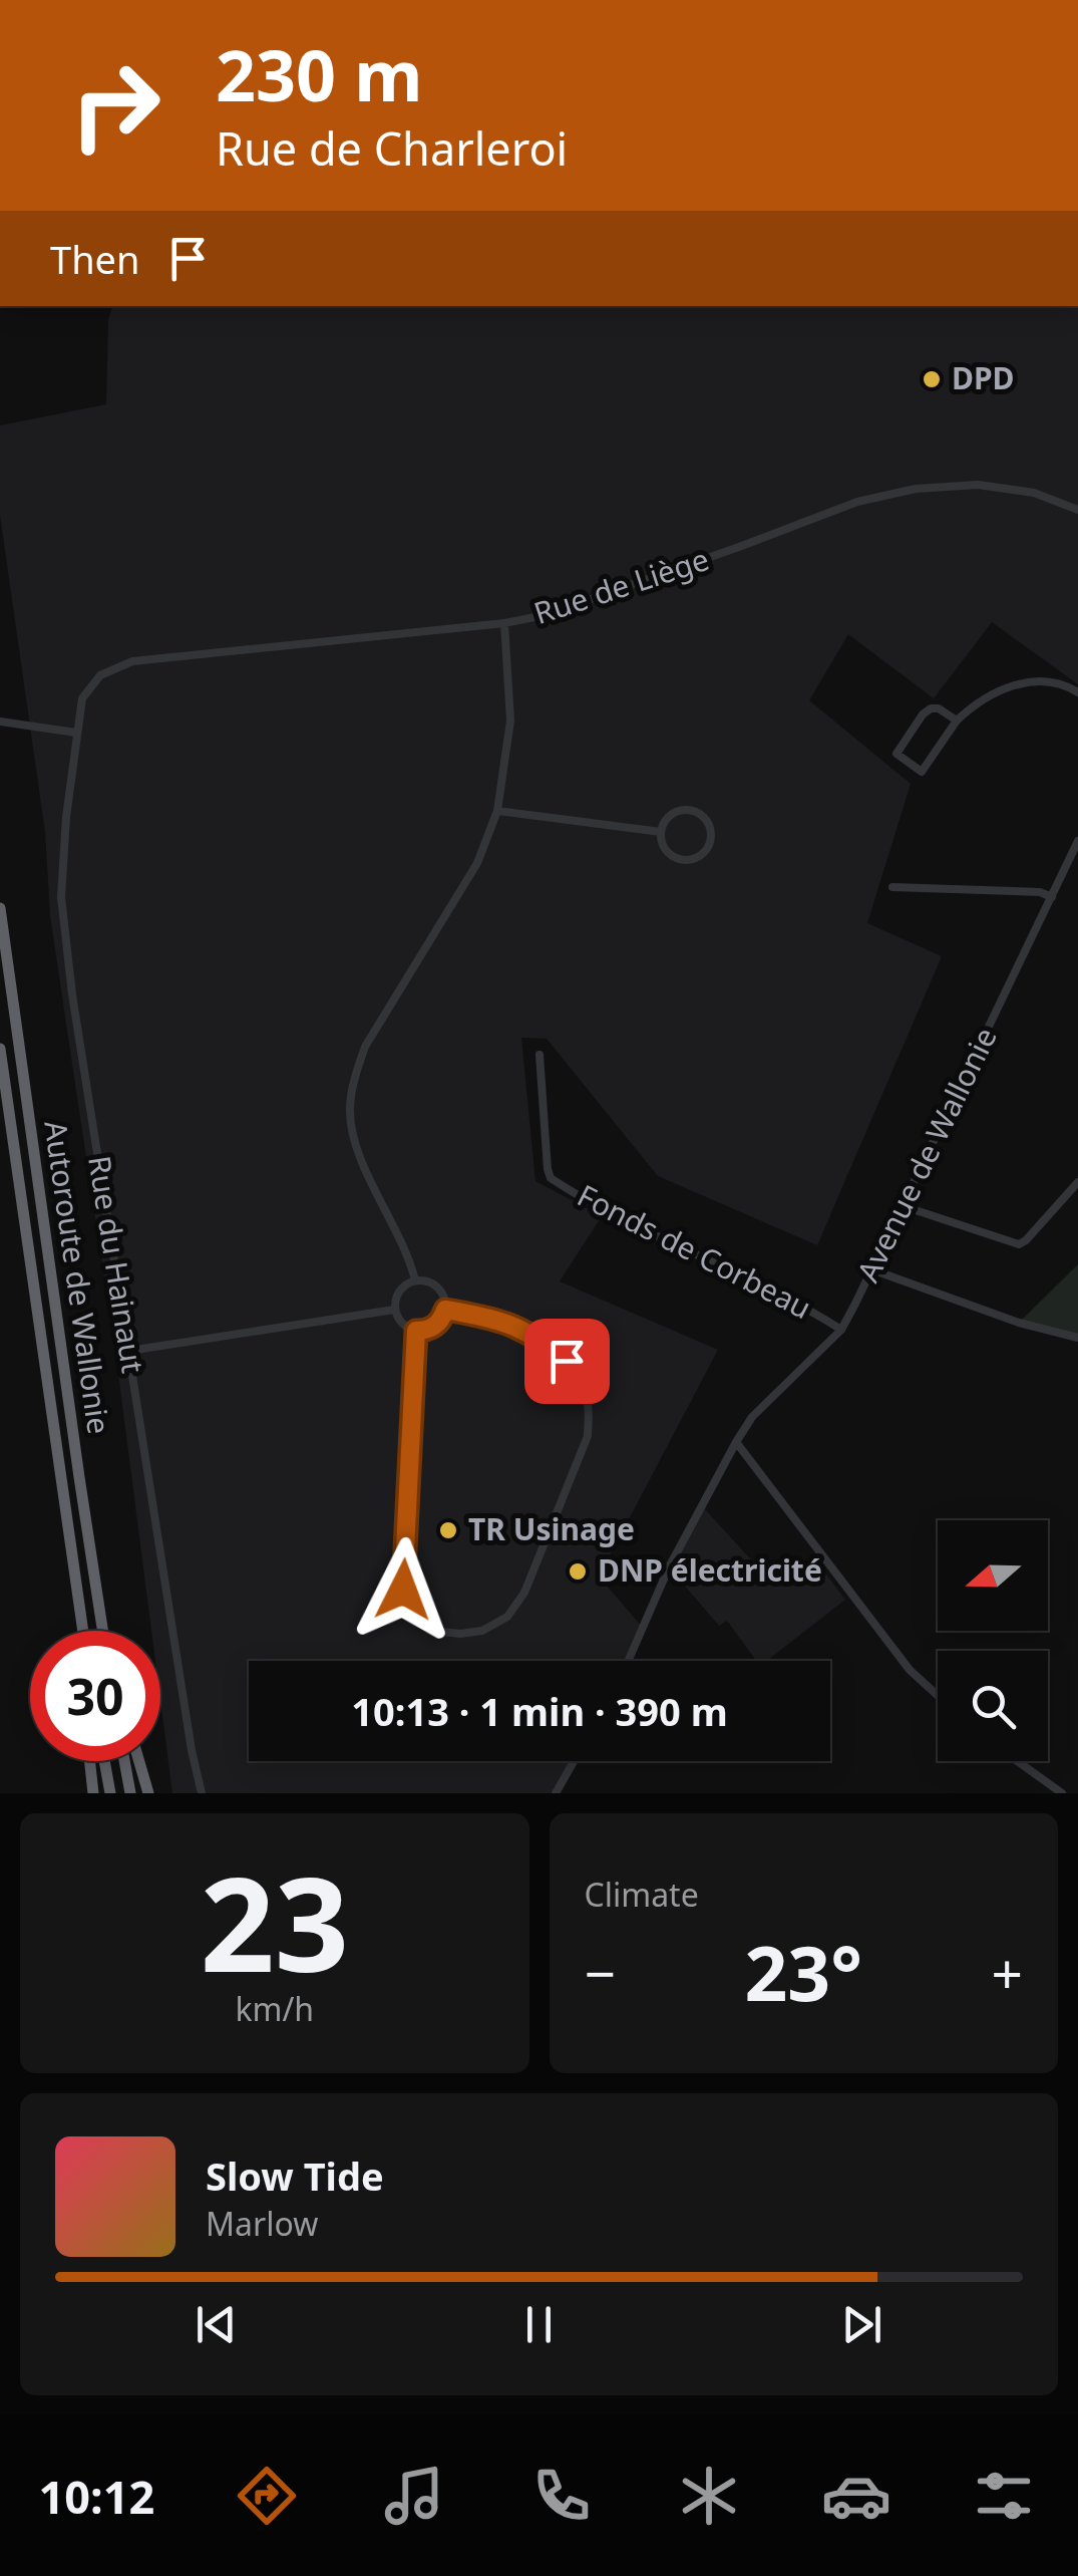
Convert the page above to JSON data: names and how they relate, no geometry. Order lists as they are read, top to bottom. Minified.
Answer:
{"streets":{"highway":["Autoroute de Wallonie"],"street":["Rue de Liège","Avenue de Wallonie","Fonds de Corbeau","Rue du Hainaut"]},"crossings":[["Rue de Liège","Rue du Hainaut"],["Avenue de Wallonie","Fonds de Corbeau"]],"places":["DPD","TR Usinage","DNP électricité"],"north":"left","page":{"turn":["230 m","Rue de Charleroi"],"then":"Then","limit":"30","trip":"10:13 · 1 min · 390 m","tile":[["23","km/h"],"Climate"],"heat":["−","23°","+"],"song":["Slow Tide","Marlow"],"tabs":"10:12"}}
